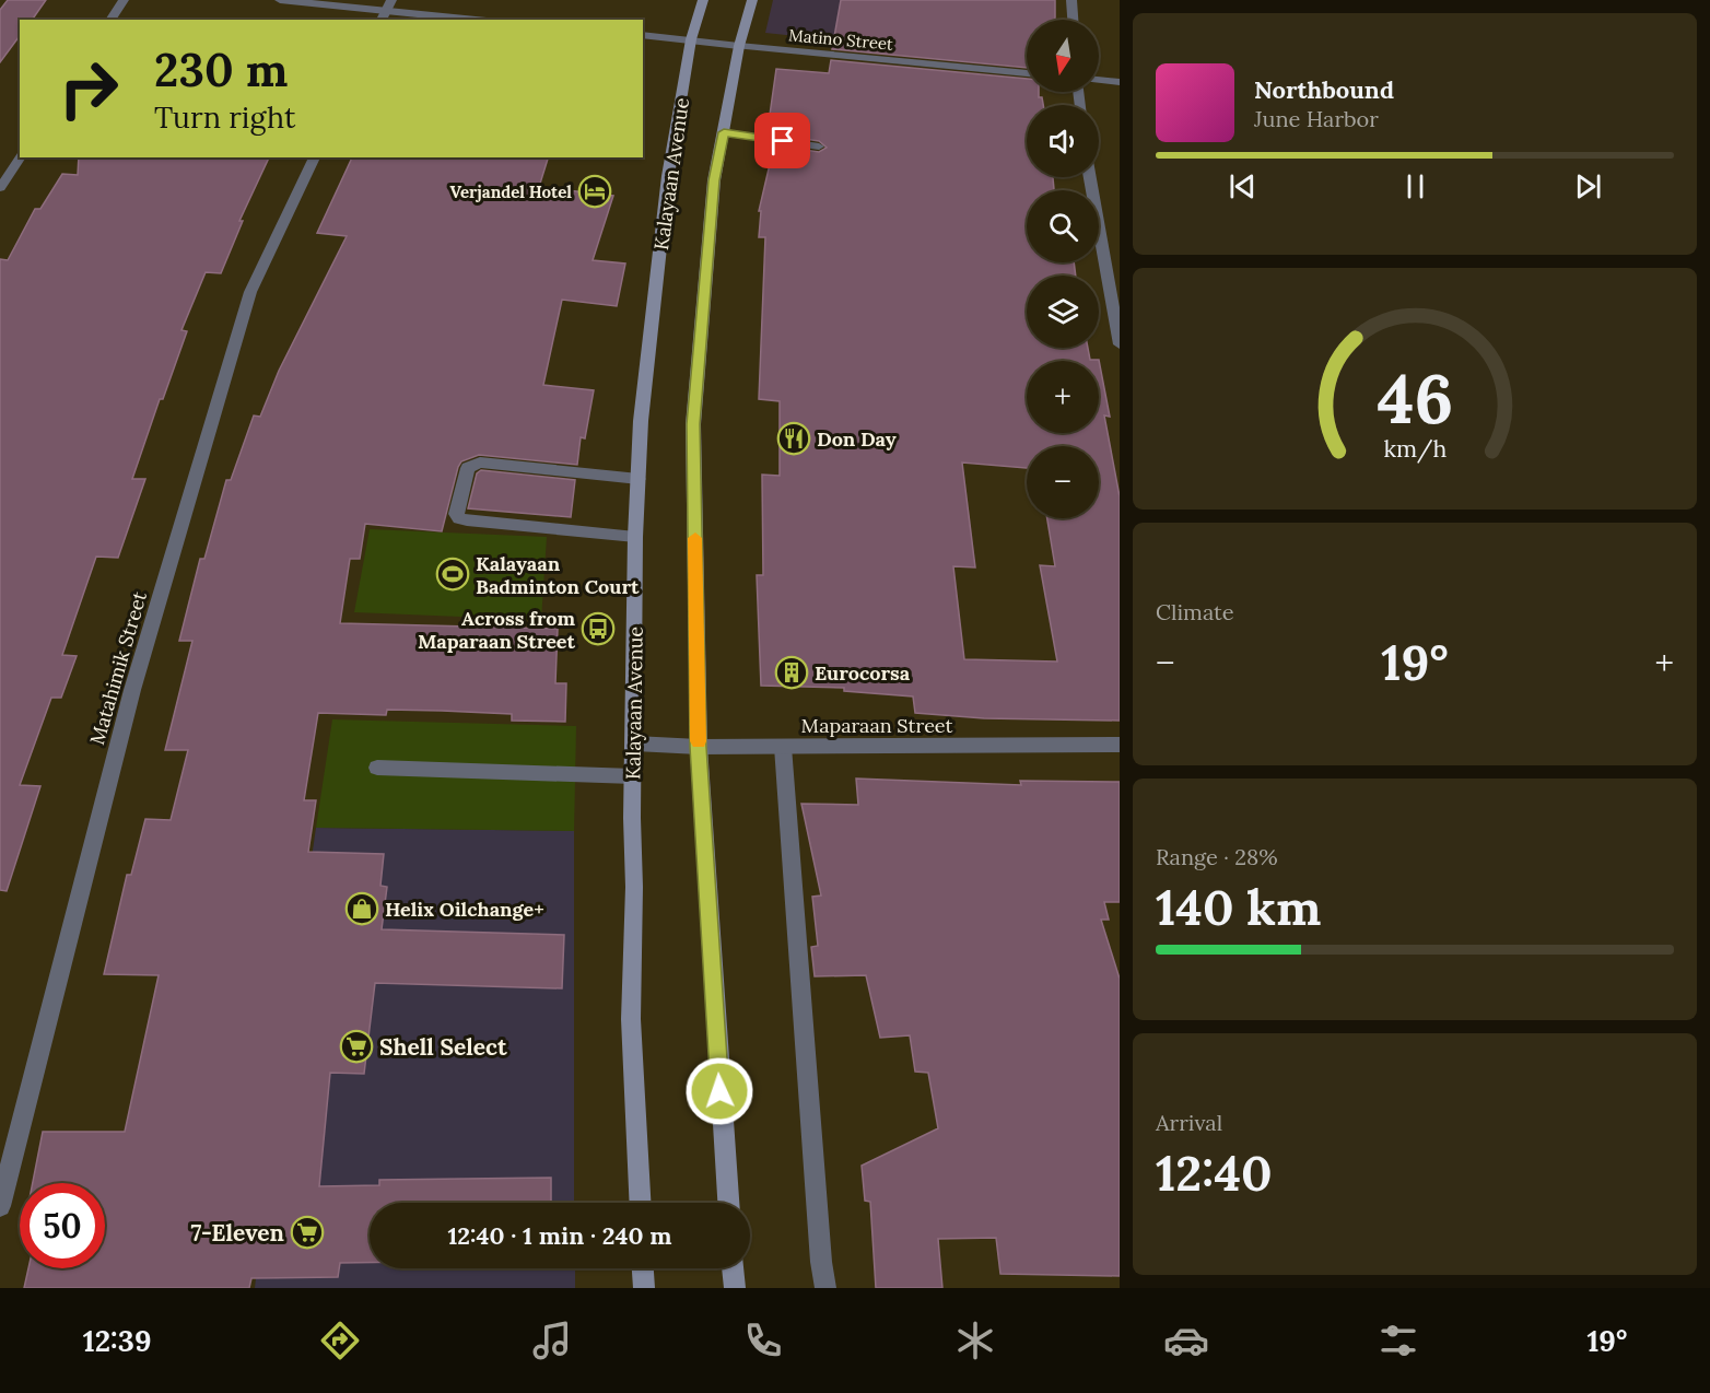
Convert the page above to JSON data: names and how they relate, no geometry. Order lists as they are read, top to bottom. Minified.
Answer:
{"streets":{"main road":["Kalayaan Avenue"],"street":["Matino Street","Matahimik Street","Maparaan Street"]},"crossings":[["Matino Street","Kalayaan Avenue"],["Kalayaan Avenue","Maparaan Street"]],"places":{"hotel":["Verjandel Hotel"],"restaurant":["Don Day"],"sports":["Kalayaan Badminton Court"],"bus stop":["Across from Maparaan Street"],"building":["Eurocorsa"],"shop":["Helix Oilchange+"],"supermarket":["Shell Select","7-Eleven"]},"north":"bottom","page":{"map_buttons":["+","−"],"turn":["230 m","Turn right"],"song":["Northbound","June Harbor"],"tile":["Climate",["Range · 28%","140 km"],["Arrival","12:40"]],"heat":["−","19°","+"],"limit":"50","trip":"12:40 · 1 min · 240 m","tabs":["12:39","19°"],"gauge":["46","km/h"]}}
